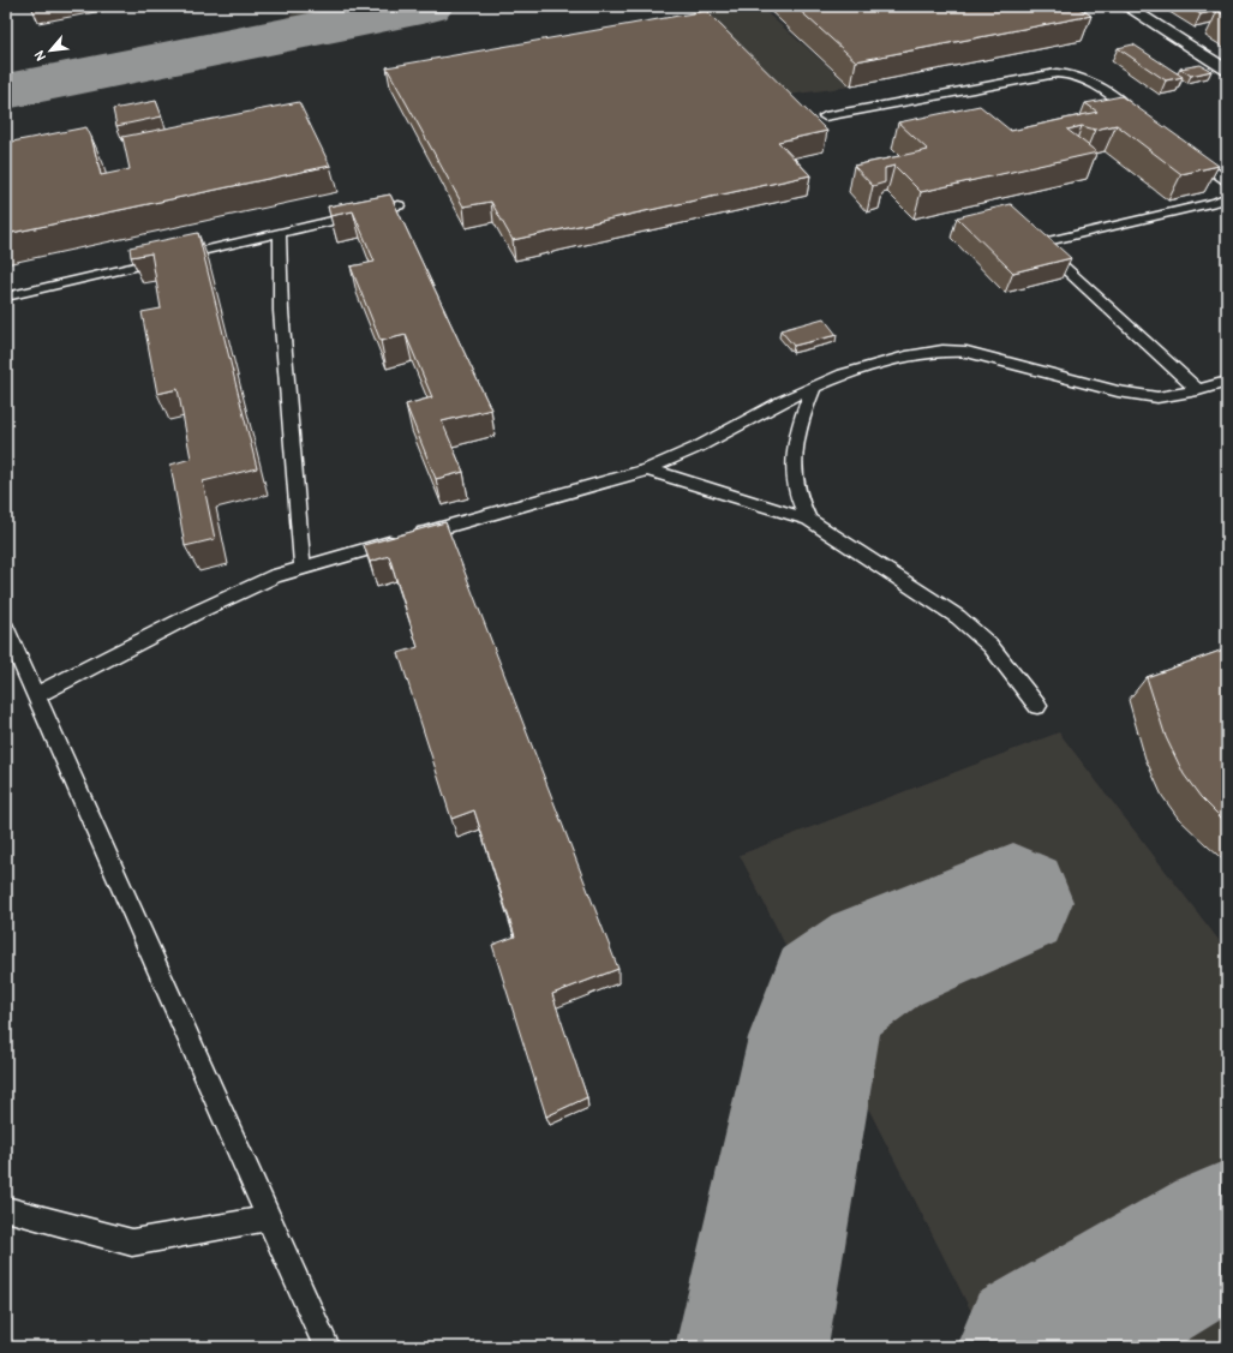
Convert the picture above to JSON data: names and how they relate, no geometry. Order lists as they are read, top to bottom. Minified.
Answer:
{"north":"bottom left"}
